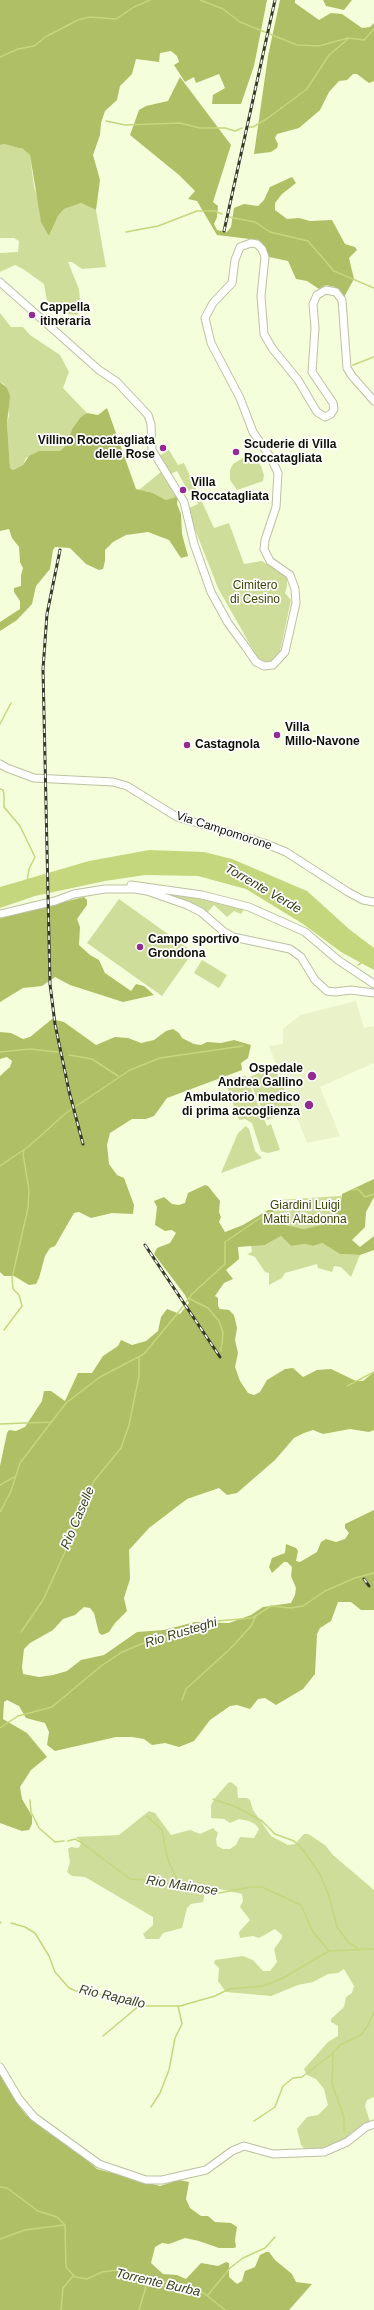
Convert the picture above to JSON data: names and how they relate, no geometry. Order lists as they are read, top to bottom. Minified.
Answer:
{"streets":{"street":["Via Campomorone"]},"water":["Torrente Verde","Rio Caselle","Rio Rusteghi","Rio Mainose","Rio Rapallo","Torrente Burba"],"parks":["Cimitero di Cesino","Giardini Luigi Matti Altadonna"],"places":["Cappella itineraria","Villino Roccatagliata delle Rose","Scuderie di Villa Roccatagliata","Villa Roccatagliata","Villa Millo-Navone","Castagnola","Campo sportivo Grondona","Ospedale Andrea Gallino","Ambulatorio medico di prima accoglienza"]}
